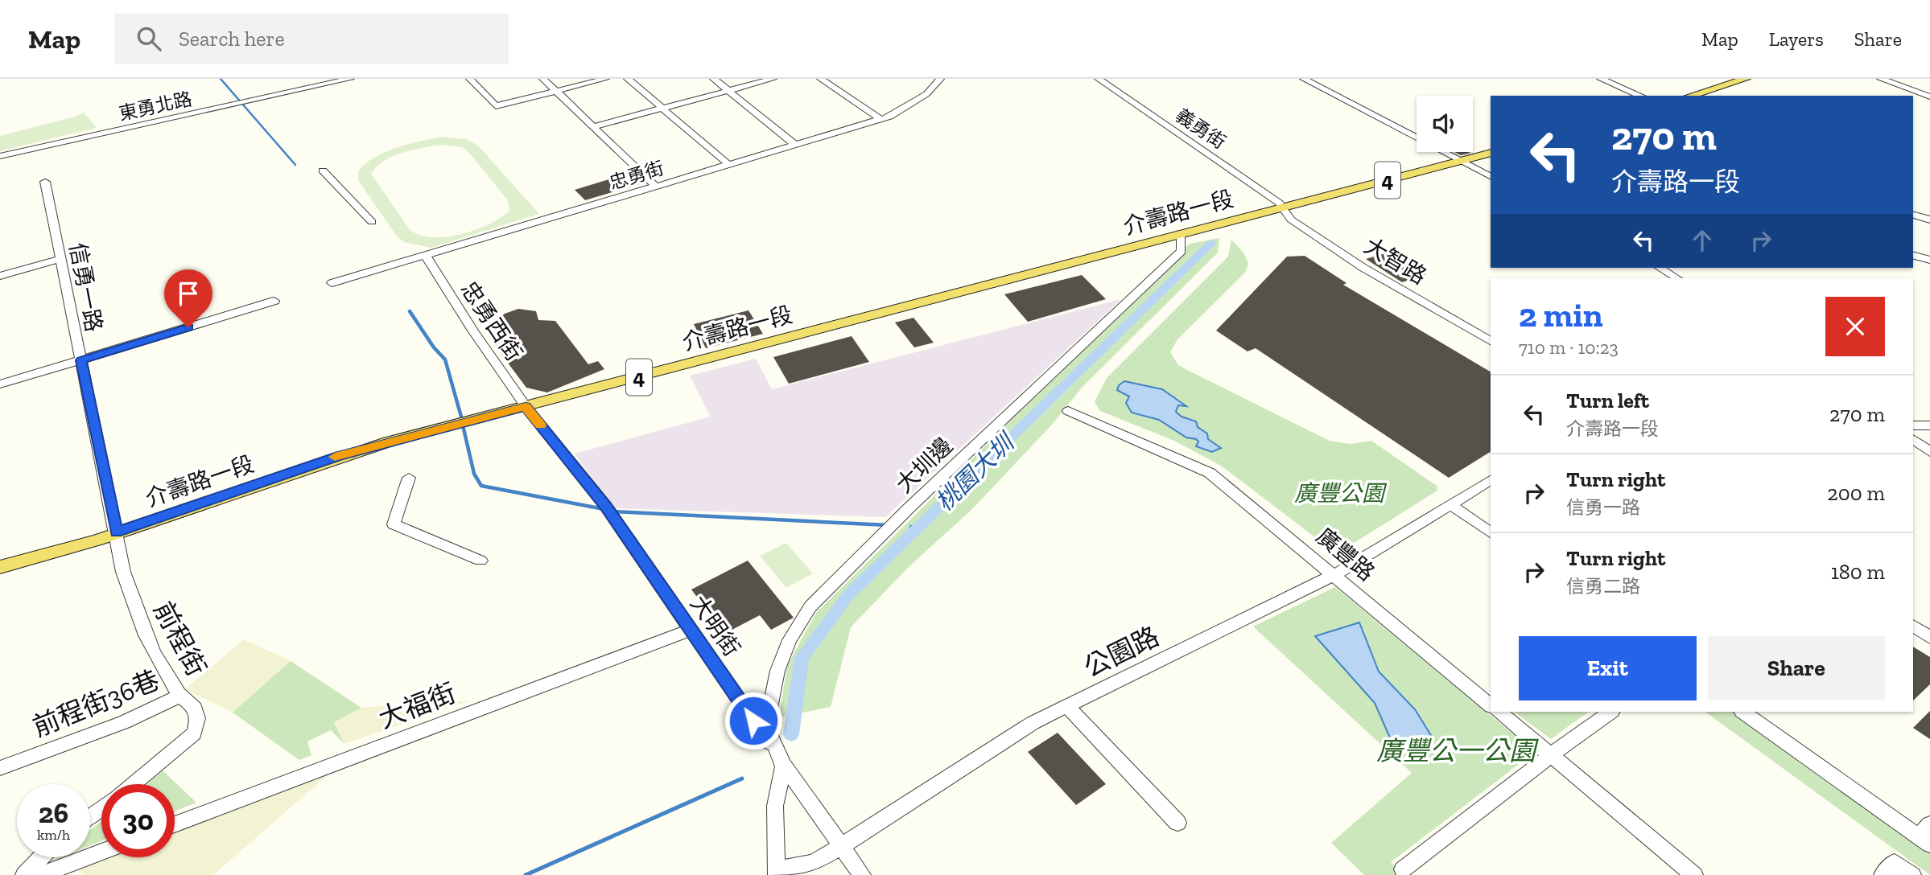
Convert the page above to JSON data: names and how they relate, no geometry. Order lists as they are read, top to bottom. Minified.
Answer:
{"streets":{"main road":["4","介壽路一段"],"street":["東勇北路","義勇街","忠勇街","大智路","信勇一路","忠勇西街","大圳邊","廣豐路","大明街","前程街","公園路","前程街36巷","大福街"]},"crossings":[["義勇街","介壽路一段"],["義勇街","大智路"],["忠勇街","忠勇西街"],["介壽路一段","大智路"],["介壽路一段","信勇一路"],["介壽路一段","忠勇西街"],["介壽路一段","大圳邊"],["介壽路一段","大明街"],["介壽路一段","前程街"],["信勇一路","前程街"],["忠勇西街","大明街"],["大圳邊","大明街"],["廣豐路","公園路"],["大明街","公園路"],["大明街","大福街"],["前程街","前程街36巷"]],"water":["桃園大圳"],"parks":["廣豐公園","廣豐公一公園"],"page":{"header":"Map","search":"Search here","nav":["Map","Layers","Share"],"turn":["270 m","介壽路一段"],"heading":["2 min","710 m · 10:23"],"list":[{"name":"Turn left","note":"介壽路一段","value":"270 m"},{"name":"Turn right","note":"信勇一路","value":"200 m"},{"name":"Turn right","note":"信勇二路","value":"180 m"}],"buttons":["Exit","Share"],"speed":"26 km/h","limit":"30"}}
